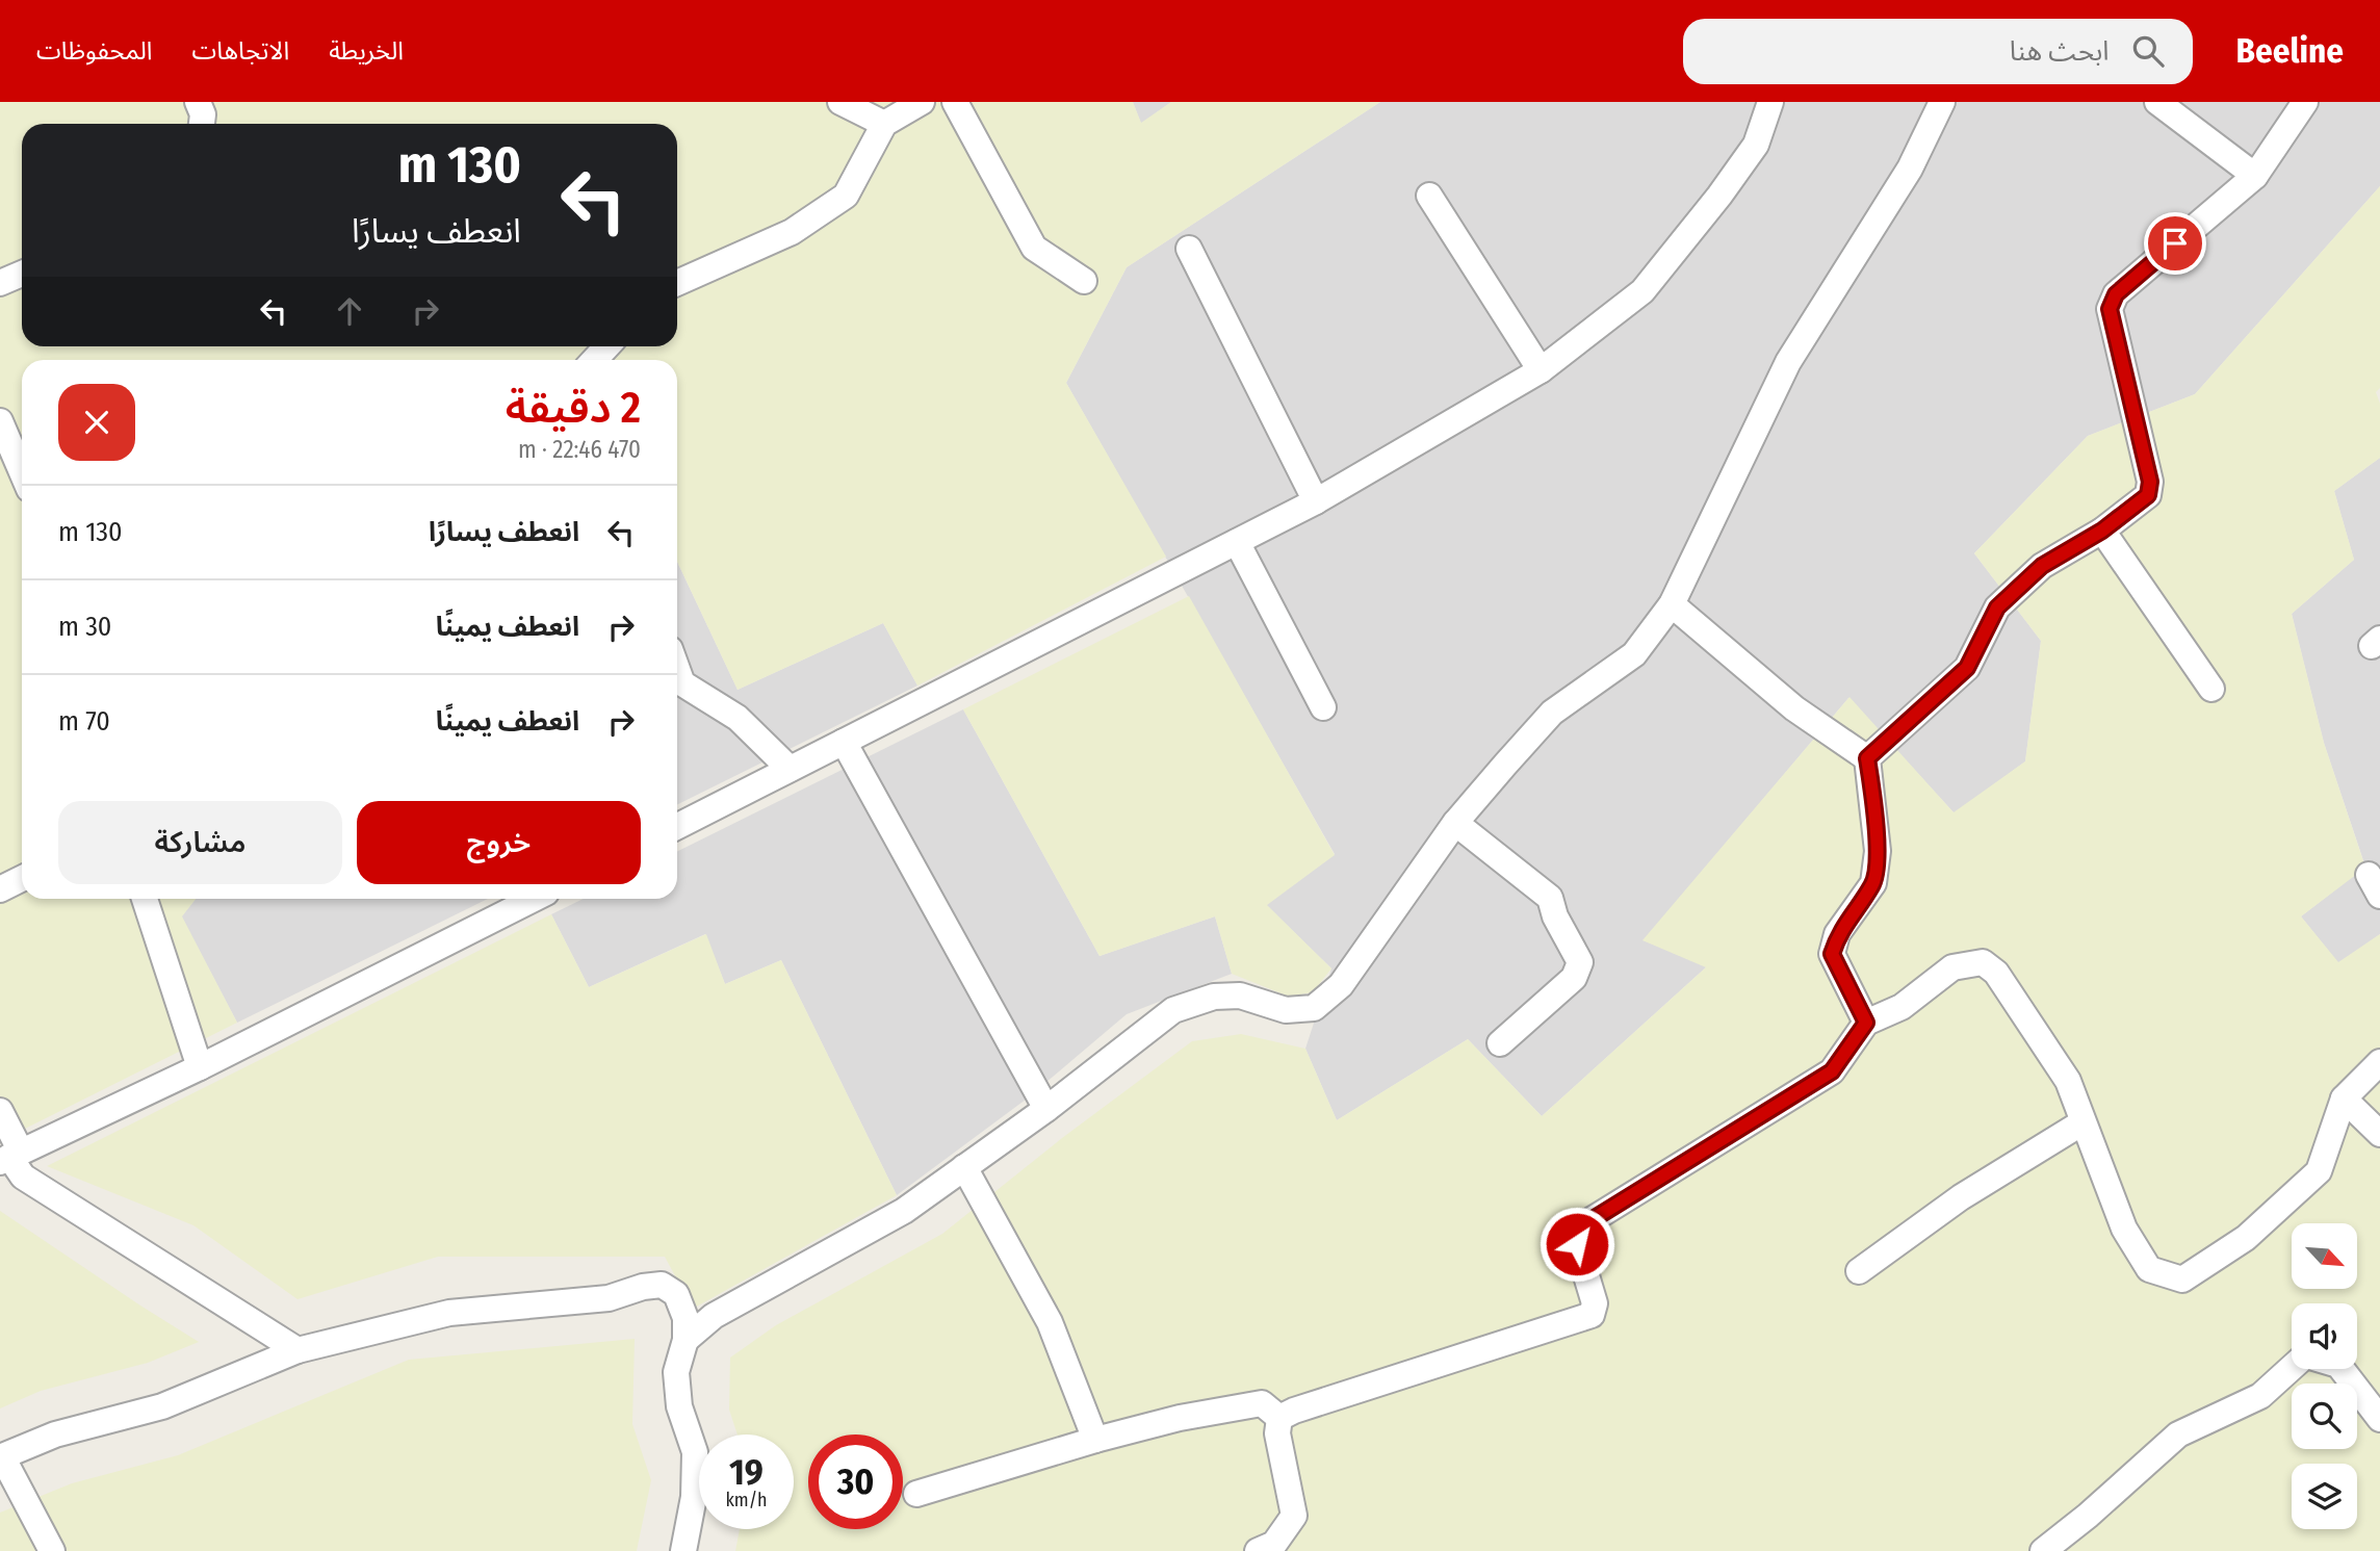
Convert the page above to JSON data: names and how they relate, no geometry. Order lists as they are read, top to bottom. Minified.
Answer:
{"north":"bottom right","page":{"header":"Beeline","search":"ابحث هنا","nav":["الخريطة","الاتجاهات","المحفوظات"],"turn":["130 m","انعطف يسارًا"],"heading":["2 دقيقة","470 m · 22:46"],"list":[{"name":"انعطف يسارًا","value":"130 m"},{"name":"انعطف يمينًا","value":"30 m"},{"name":"انعطف يمينًا","value":"70 m"}],"buttons":["خروج","مشاركة"],"speed":"19 km/h","limit":"30"}}
